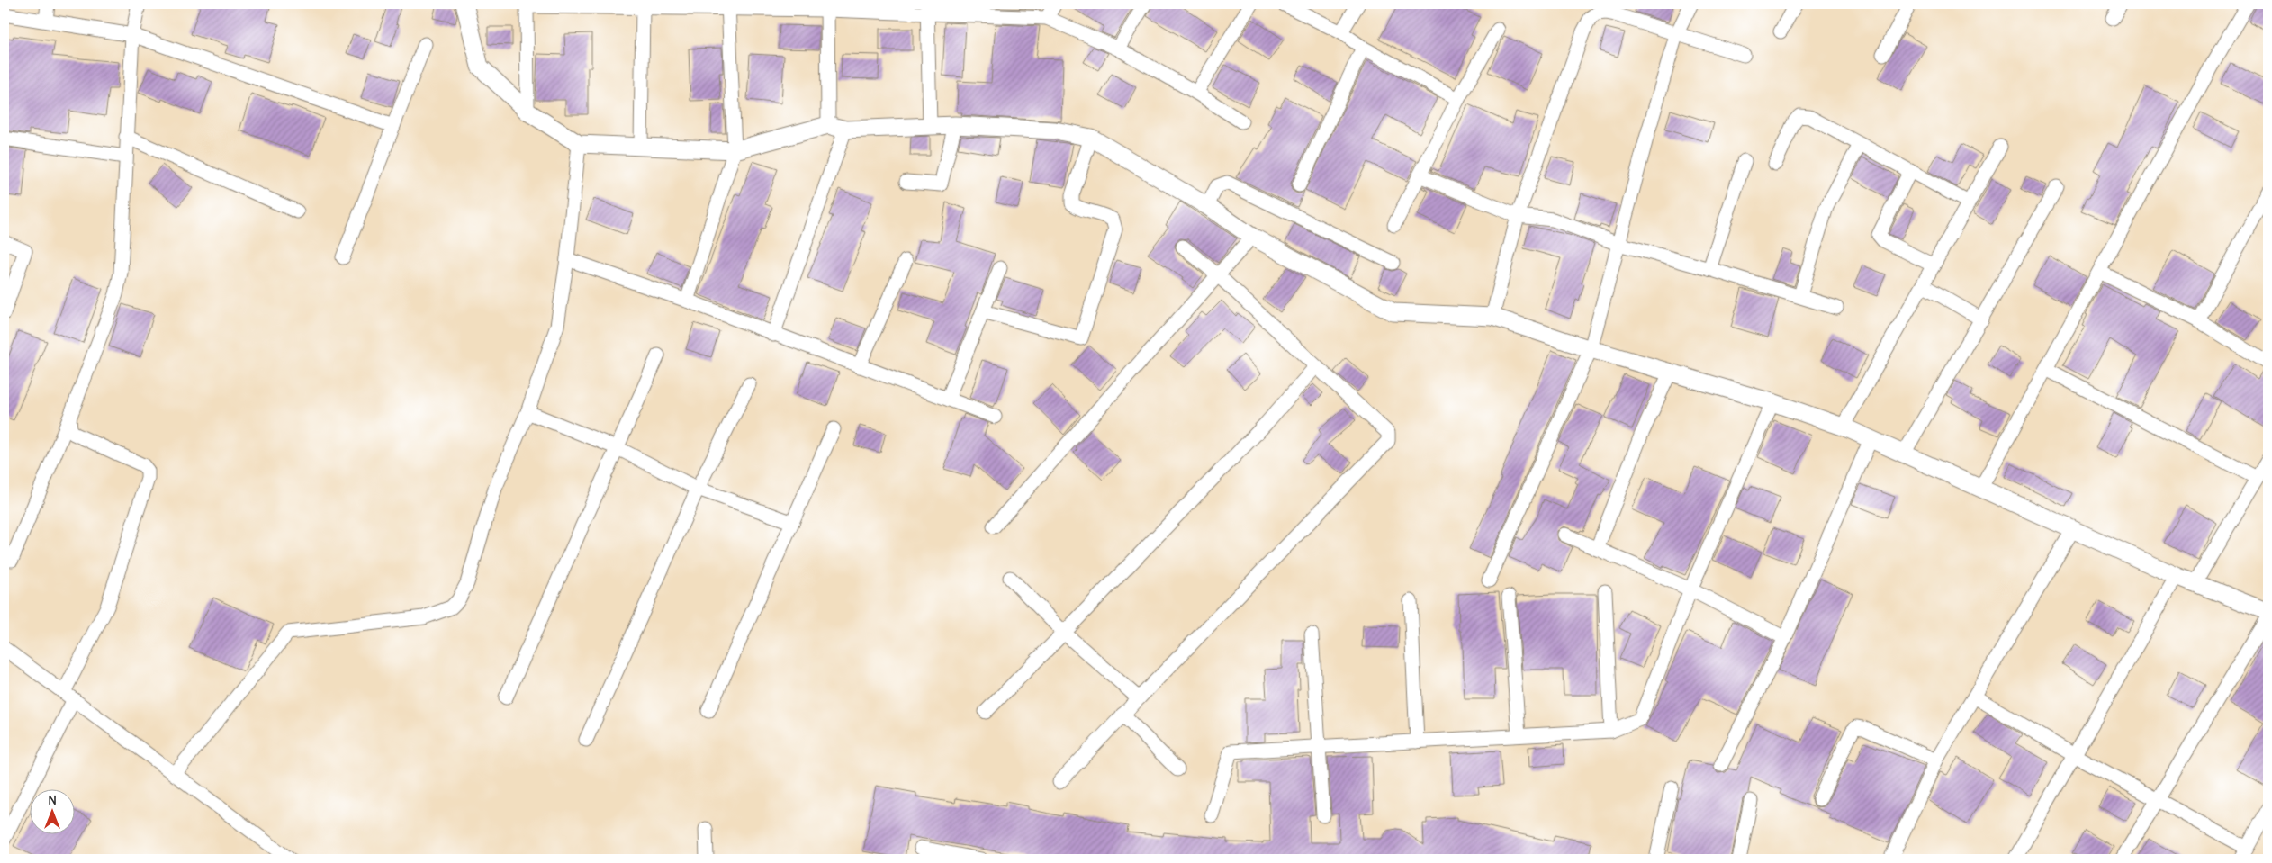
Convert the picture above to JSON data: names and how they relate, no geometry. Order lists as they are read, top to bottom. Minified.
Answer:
{"north":"top"}
